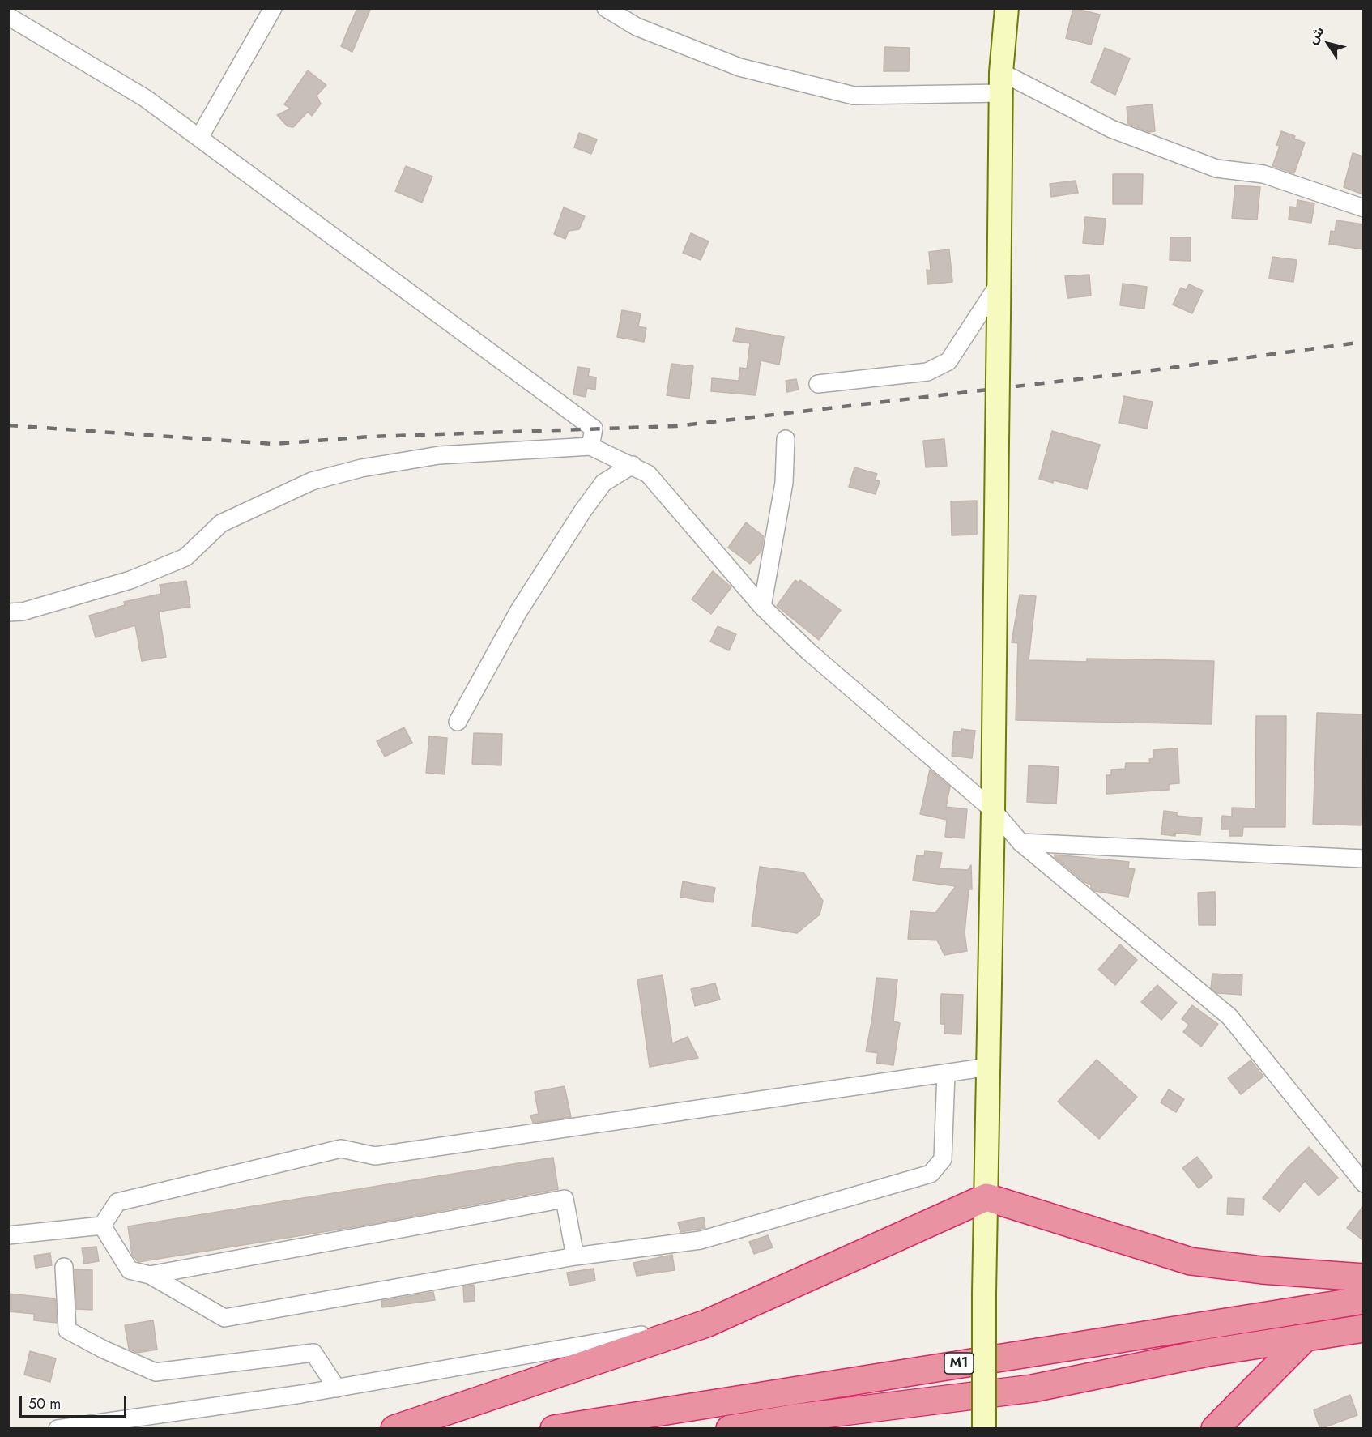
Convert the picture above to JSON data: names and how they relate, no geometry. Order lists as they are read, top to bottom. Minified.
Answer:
{"streets":{"highway":["M1"]},"scale_bar":"50 m","north":"top left"}
